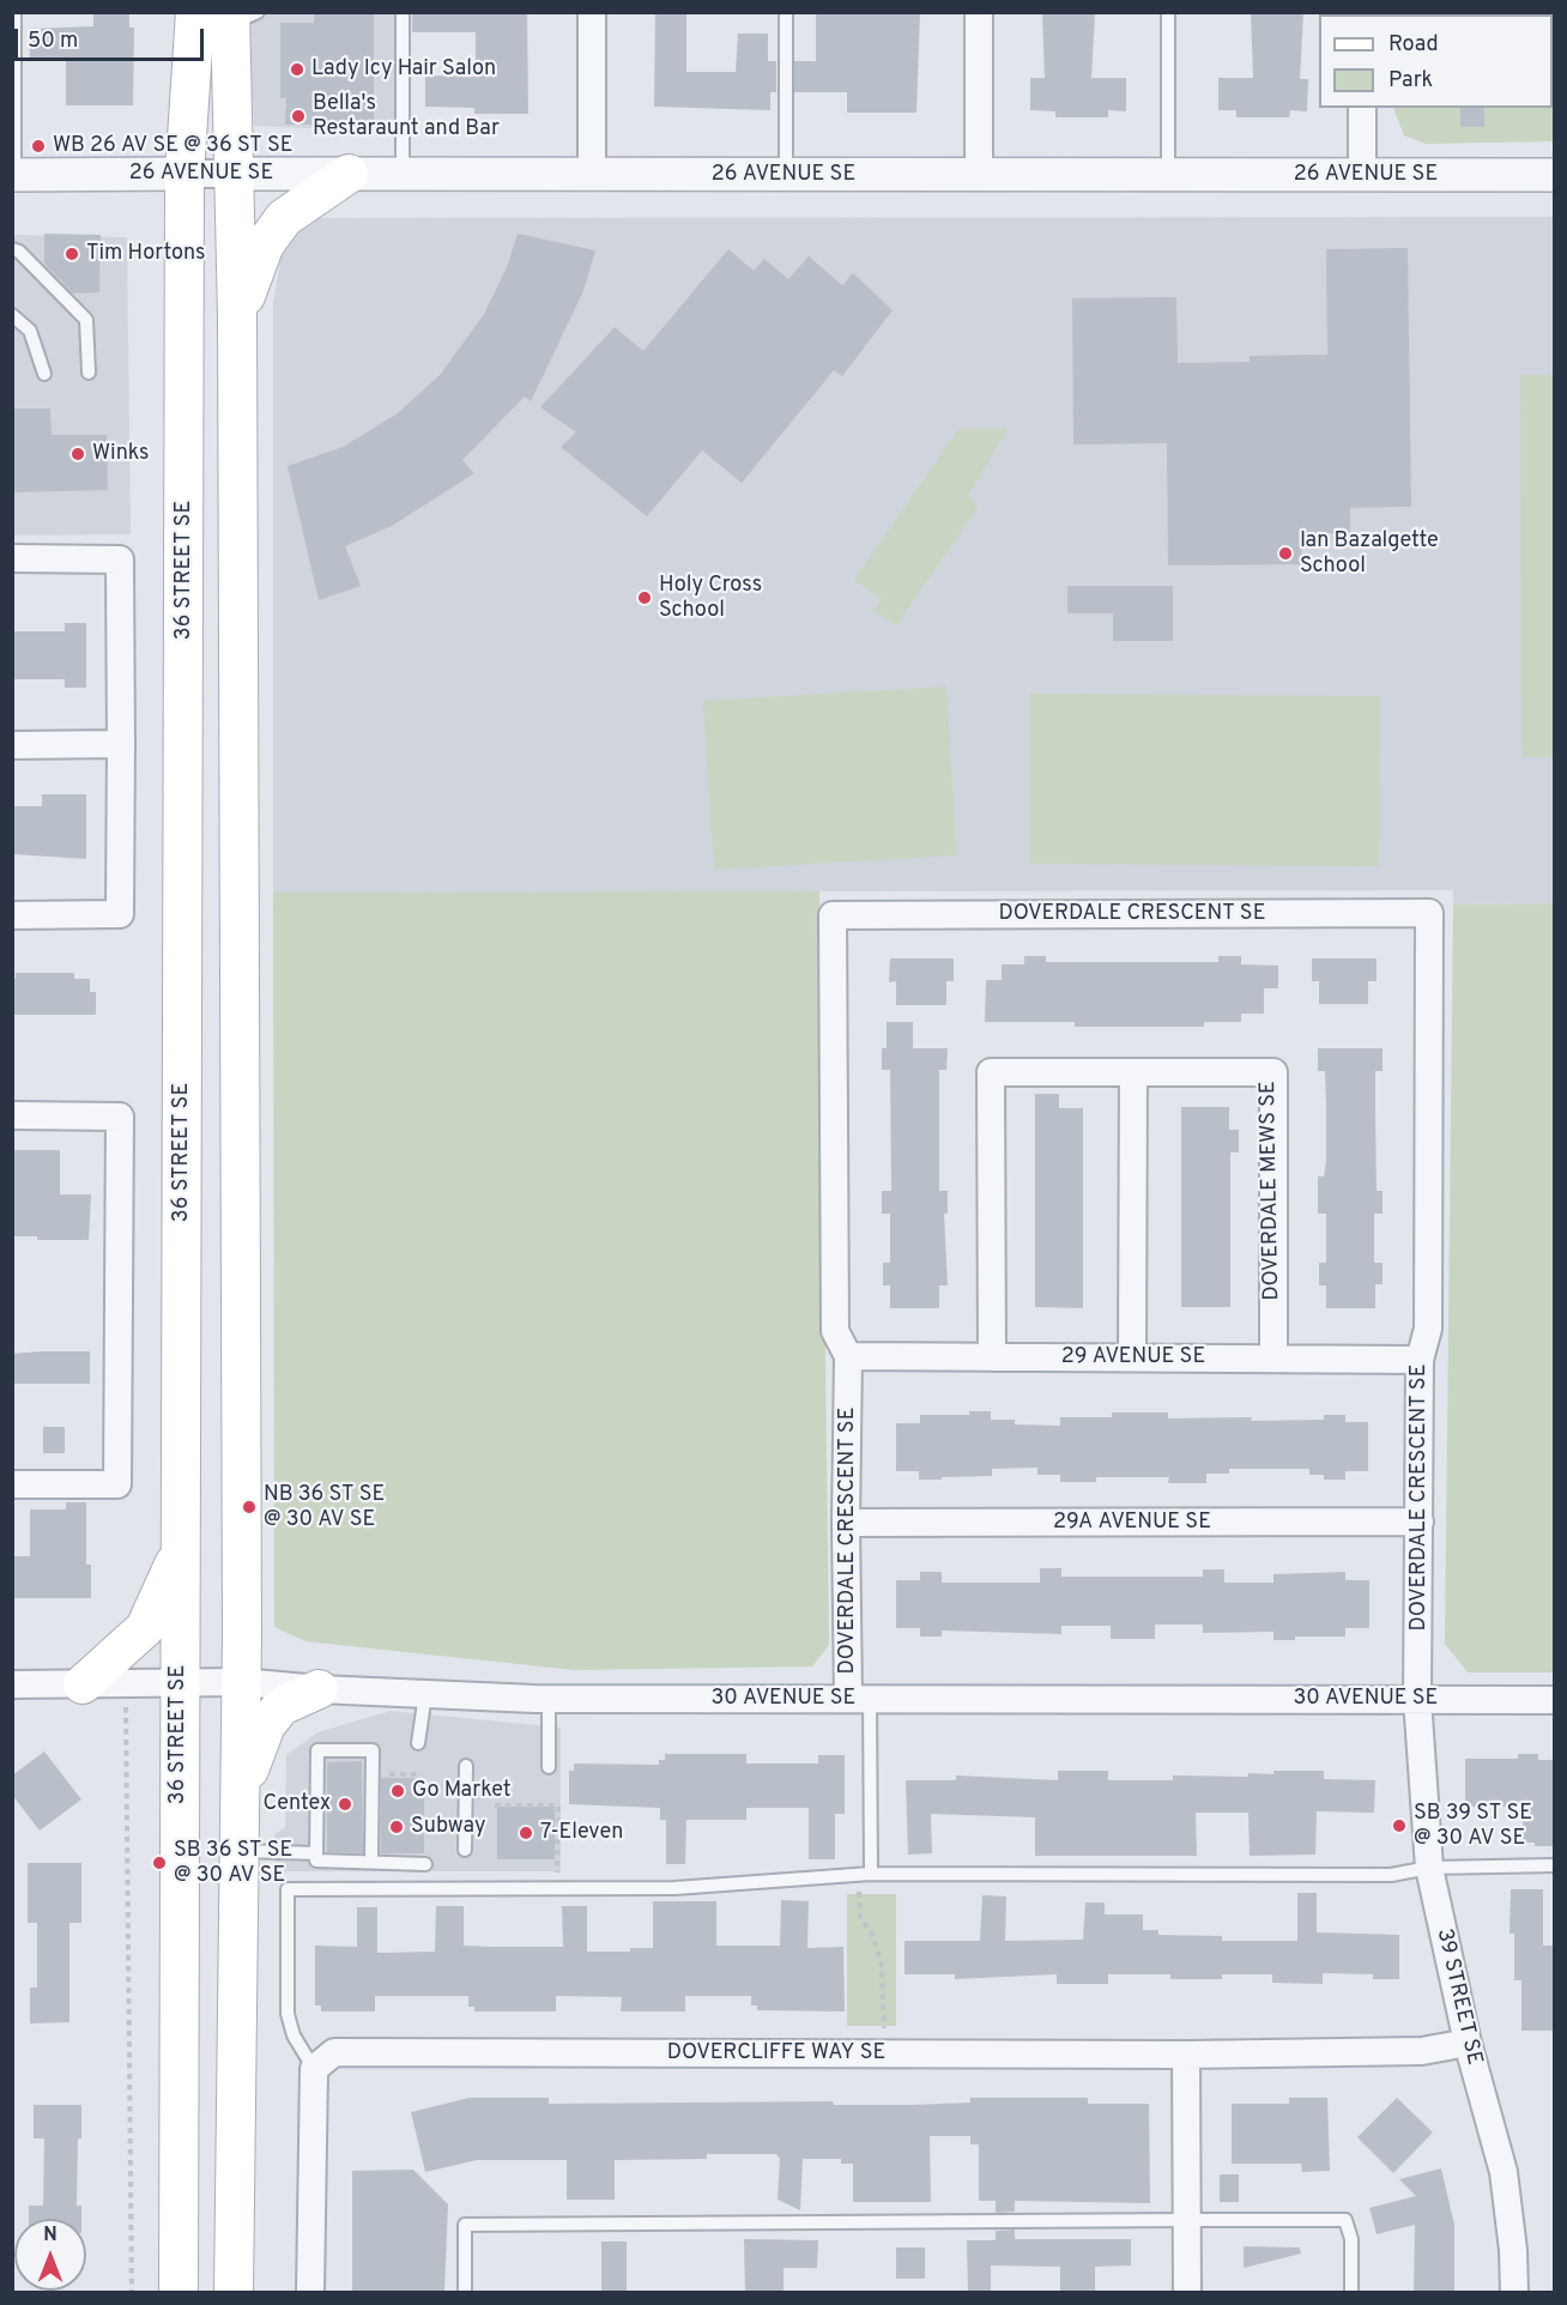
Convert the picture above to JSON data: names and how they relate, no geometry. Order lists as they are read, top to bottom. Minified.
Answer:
{"streets":{"main road":["36 STREET SE"],"street":["26 AVENUE SE","DOVERDALE CRESCENT SE","DOVERDALE MEWS SE","29 AVENUE SE","29A AVENUE SE","30 AVENUE SE","39 STREET SE","DOVERCLIFFE WAY SE"]},"crossings":[["26 AVENUE SE","36 STREET SE"],["36 STREET SE","30 AVENUE SE"],["DOVERDALE CRESCENT SE","29 AVENUE SE"],["DOVERDALE CRESCENT SE","29A AVENUE SE"],["DOVERDALE CRESCENT SE","30 AVENUE SE"],["DOVERDALE CRESCENT SE","39 STREET SE"],["DOVERDALE MEWS SE","29 AVENUE SE"],["30 AVENUE SE","39 STREET SE"],["39 STREET SE","DOVERCLIFFE WAY SE"]],"places":["Lady Icy Hair Salon","Bella's Restaraunt and Bar","WB 26 AV SE @ 36 ST SE","Tim Hortons","Winks","Ian Bazalgette School","Holy Cross School","NB 36 ST SE @ 30 AV SE","Go Market","Centex","SB 39 ST SE @ 30 AV SE","Subway","7-Eleven","SB 36 ST SE @ 30 AV SE"],"legend":["Road","Park"],"scale_bar":"50 m","north":"top"}
